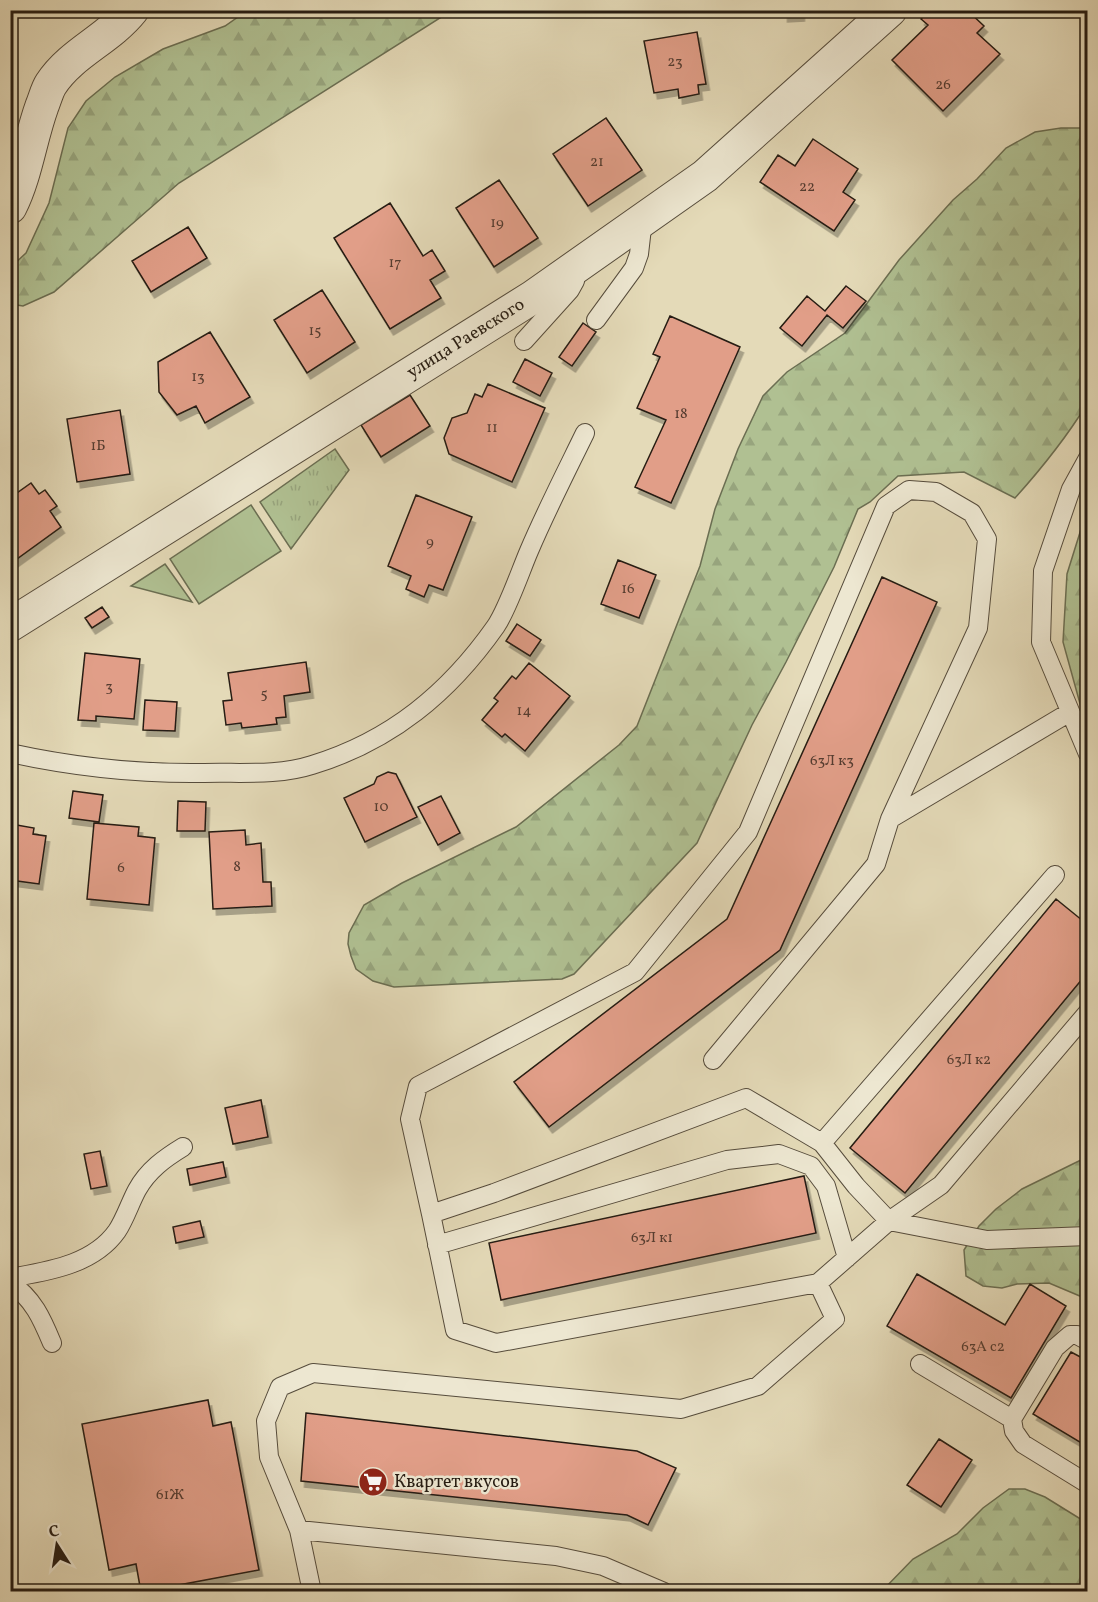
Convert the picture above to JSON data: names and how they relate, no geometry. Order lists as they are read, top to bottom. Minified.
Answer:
{"streets":{"street":["улица Раевского"]},"places":{"supermarket":["Квартет вкусов"]},"house_numbers":["23","26","21","22","19","17","15","13","18","11","1Б","9","16","3","5","14","63Л к3","10","8","6","63Л к2","63Л к1","63А с2","61Ж"],"north":"top"}
